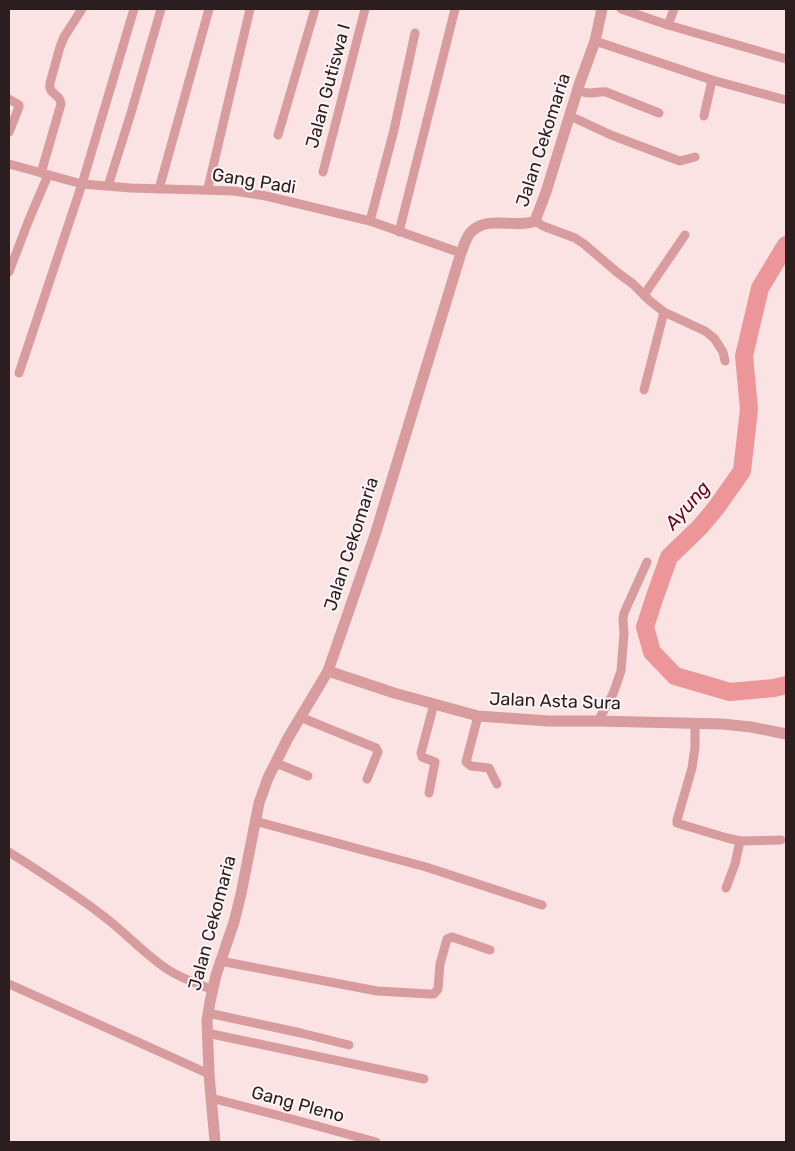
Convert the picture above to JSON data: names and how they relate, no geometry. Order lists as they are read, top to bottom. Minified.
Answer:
{"streets":{"street":["Jalan Gutiswa I","Jalan Cekomaria","Gang Padi","Jalan Asta Sura","Gang Pleno"]},"crossings":[["Jalan Cekomaria","Gang Padi"],["Jalan Cekomaria","Jalan Asta Sura"],["Jalan Cekomaria","Gang Pleno"]],"water":["Ayung"]}
